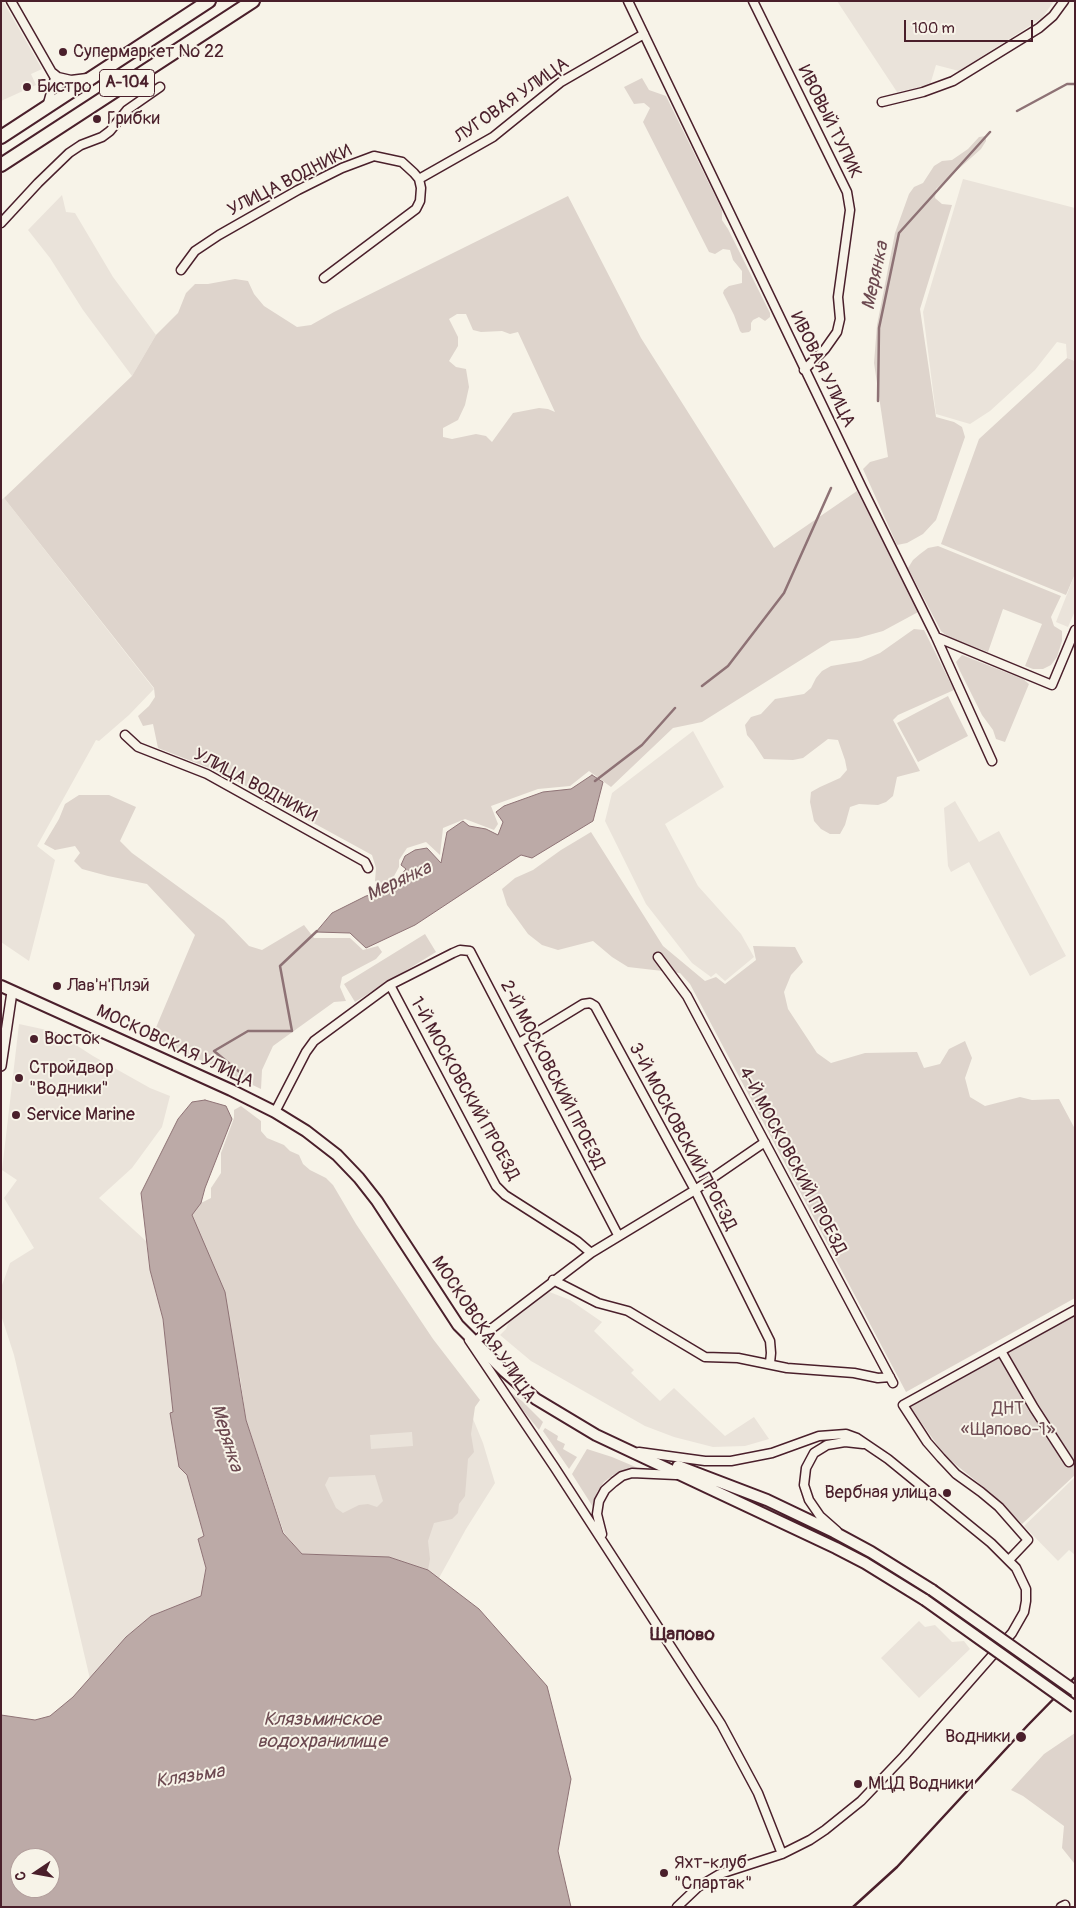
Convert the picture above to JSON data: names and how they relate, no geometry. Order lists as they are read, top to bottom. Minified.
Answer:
{"streets":{"highway":["А-104"],"main road":["МОСКОВСКАЯ УЛИЦА"],"street":["ЛУГОВАЯ УЛИЦА","ИВОВЫЙ ТУПИК","УЛИЦА ВОДНИКИ","ИВОВАЯ УЛИЦА","2-Й МОСКОВСКИЙ ПРОЕЗД","1-Й МОСКОВСКИЙ ПРОЕЗД","3-Й МОСКОВСКИЙ ПРОЕЗД","4-Й МОСКОВСКИЙ ПРОЕЗД"]},"crossings":[["ЛУГОВАЯ УЛИЦА","УЛИЦА ВОДНИКИ"],["ЛУГОВАЯ УЛИЦА","ИВОВАЯ УЛИЦА"],["ИВОВЫЙ ТУПИК","ИВОВАЯ УЛИЦА"],["2-Й МОСКОВСКИЙ ПРОЕЗД","1-Й МОСКОВСКИЙ ПРОЕЗД"],["2-Й МОСКОВСКИЙ ПРОЕЗД","3-Й МОСКОВСКИЙ ПРОЕЗД"],["3-Й МОСКОВСКИЙ ПРОЕЗД","4-Й МОСКОВСКИЙ ПРОЕЗД"]],"districts":["Щапово"],"water":["Мерянка","Клязьминское водохранилище","Клязьма"],"parks":["ДНТ «Щапово-1»"],"places":["Супермаркет № 22","Бистро","Грибки","Лав'н'Плэй","Восток","Стройдвор \"Водники\"","Service Marine","Вербная улица","Водники","МЦД Водники","Яхт-клуб \"Спартак\""],"scale_bar":"100 m","north":"left"}
